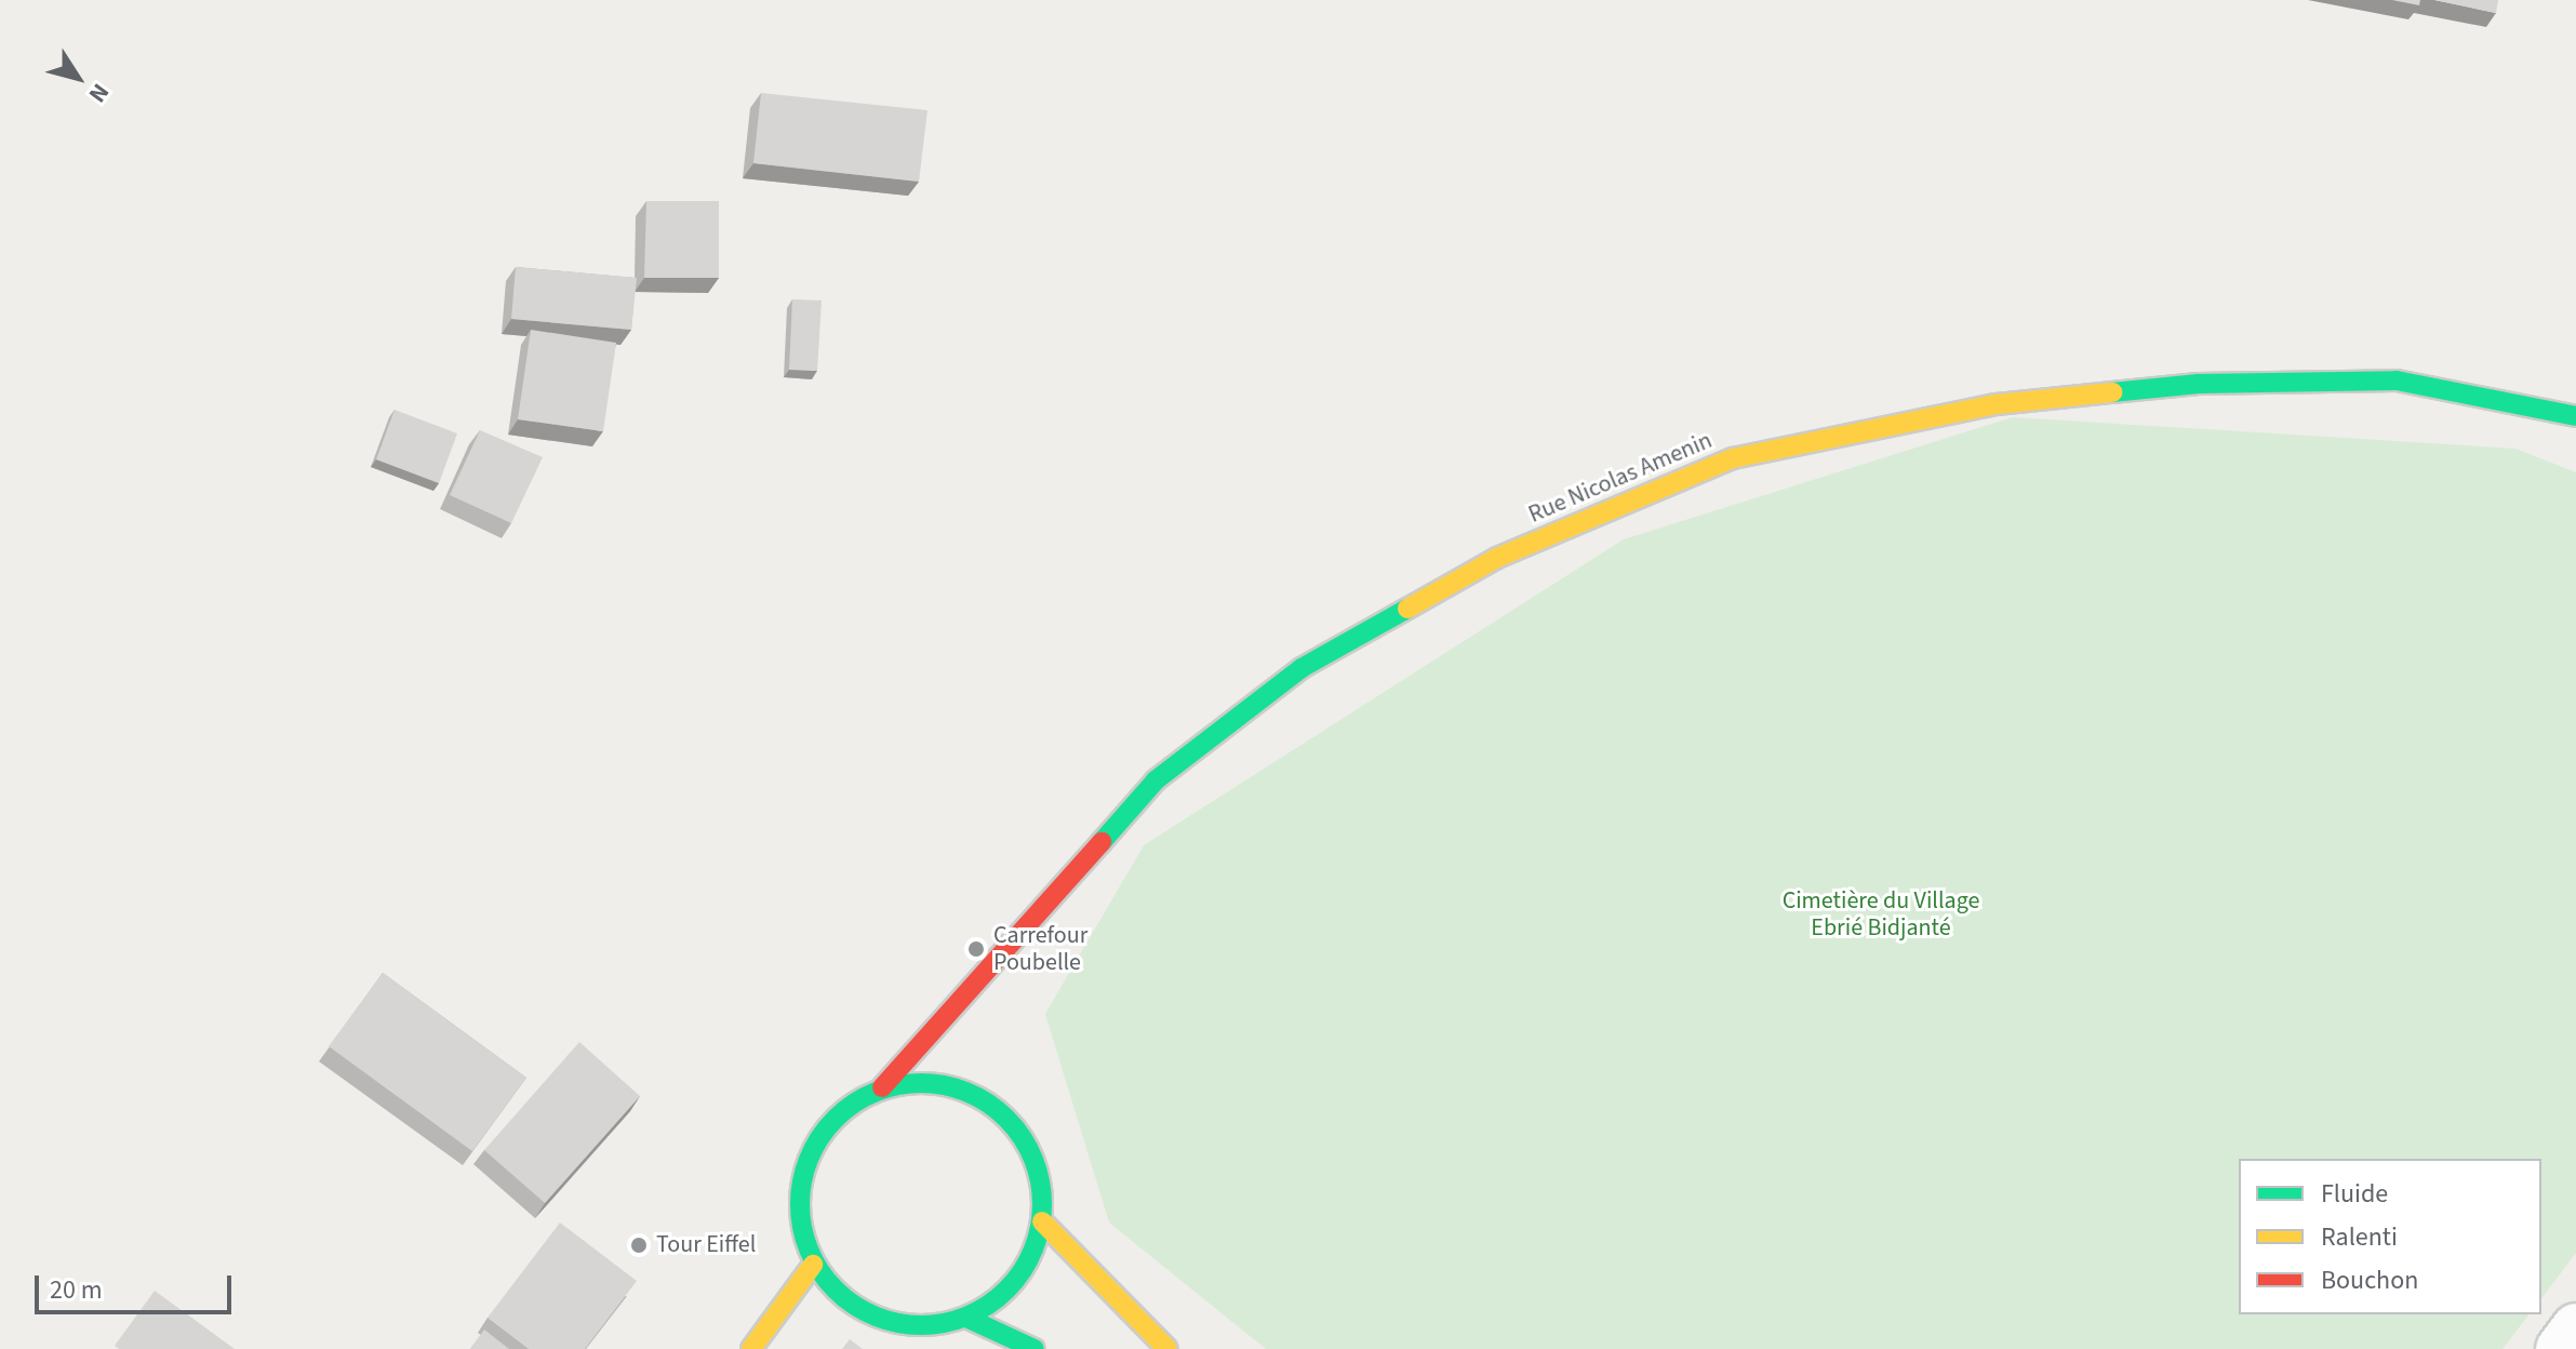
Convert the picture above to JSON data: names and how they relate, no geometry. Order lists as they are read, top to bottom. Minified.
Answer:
{"streets":{"street":["Rue Nicolas Amenin"]},"parks":["Cimetière du Village Ebrié Bidjanté"],"places":["Carrefour Poubelle","Tour Eiffel"],"legend":["Fluide","Ralenti","Bouchon"],"scale_bar":"20 m","north":"bottom right"}
